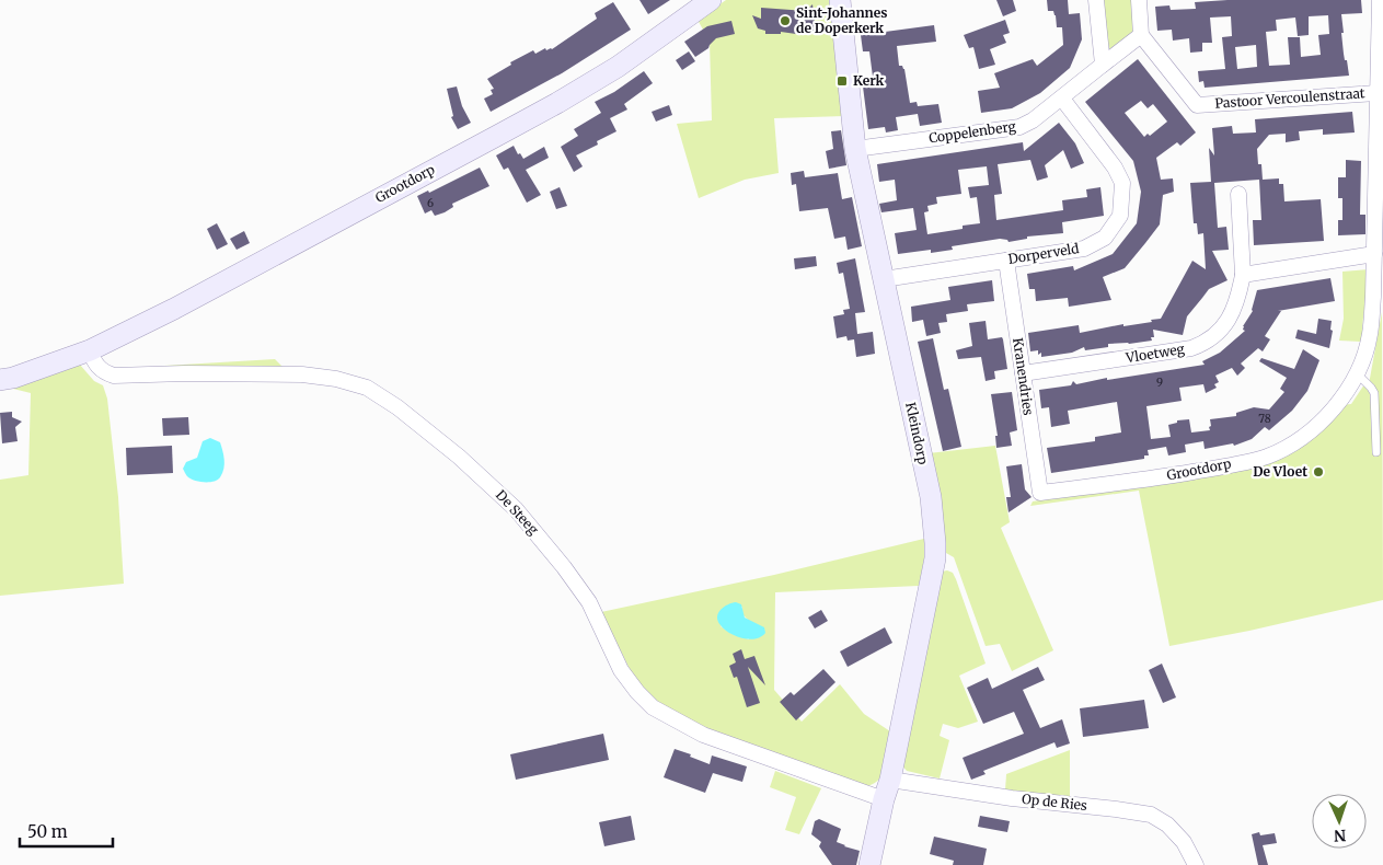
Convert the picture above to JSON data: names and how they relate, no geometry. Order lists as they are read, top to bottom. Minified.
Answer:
{"streets":{"street":["Pastoor Vercoulenstraat","Coppelenberg","Grootdorp","Dorperveld","Vloetweg","Kranendries","Kleindorp","De Steeg","Op de Ries"]},"crossings":[["Pastoor Vercoulenstraat","Coppelenberg"],["Pastoor Vercoulenstraat","Grootdorp"],["Coppelenberg","Dorperveld"],["Coppelenberg","Kleindorp"],["Grootdorp","Kranendries"],["Grootdorp","De Steeg"],["Dorperveld","Kranendries"],["Dorperveld","Kleindorp"],["Vloetweg","Kranendries"],["Kleindorp","De Steeg"],["Kleindorp","Op de Ries"]],"places":{"other":["Sint-Johannes de Doperkerk","De Vloet"],"transit":["Kerk"]},"house_numbers":["6","9","78"],"scale_bar":"50 m","north":"bottom"}
